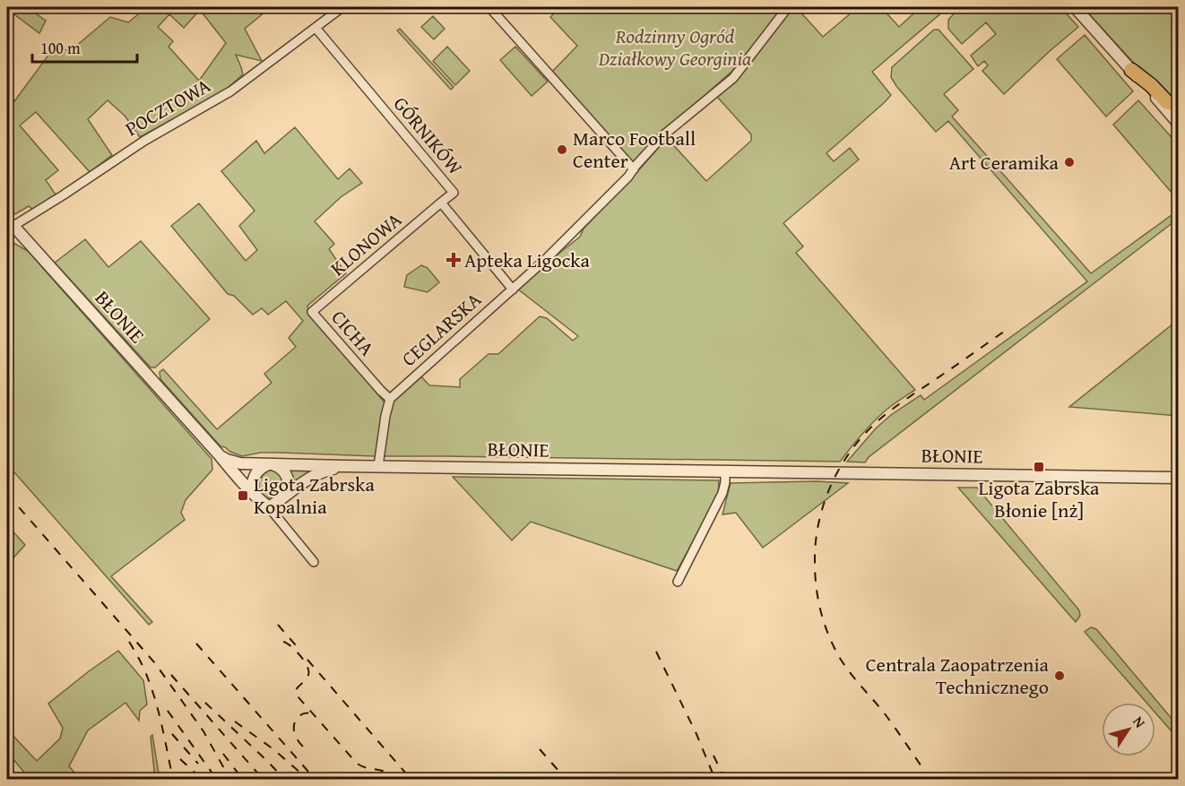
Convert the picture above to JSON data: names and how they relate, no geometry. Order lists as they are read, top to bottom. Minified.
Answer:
{"streets":{"street":["POCZTOWA","GÓRNIKÓW","KLONOWA","BŁONIE","CEGLARSKA","CICHA"]},"crossings":[["POCZTOWA","GÓRNIKÓW"],["POCZTOWA","BŁONIE"],["GÓRNIKÓW","KLONOWA"],["GÓRNIKÓW","CEGLARSKA"],["KLONOWA","CICHA"],["CEGLARSKA","CICHA"]],"parks":["Rodzinny Ogród Działkowy Georginia"],"places":{"other":["Marco Football Center","Art Ceramika","Centrala Zaopatrzenia Technicznego"],"health":["Apteka Ligocka"],"transit":["Ligota Zabrska Błonie [nż]","Ligota Zabrska Kopalnia"]},"scale_bar":"100 m","north":"top right"}
